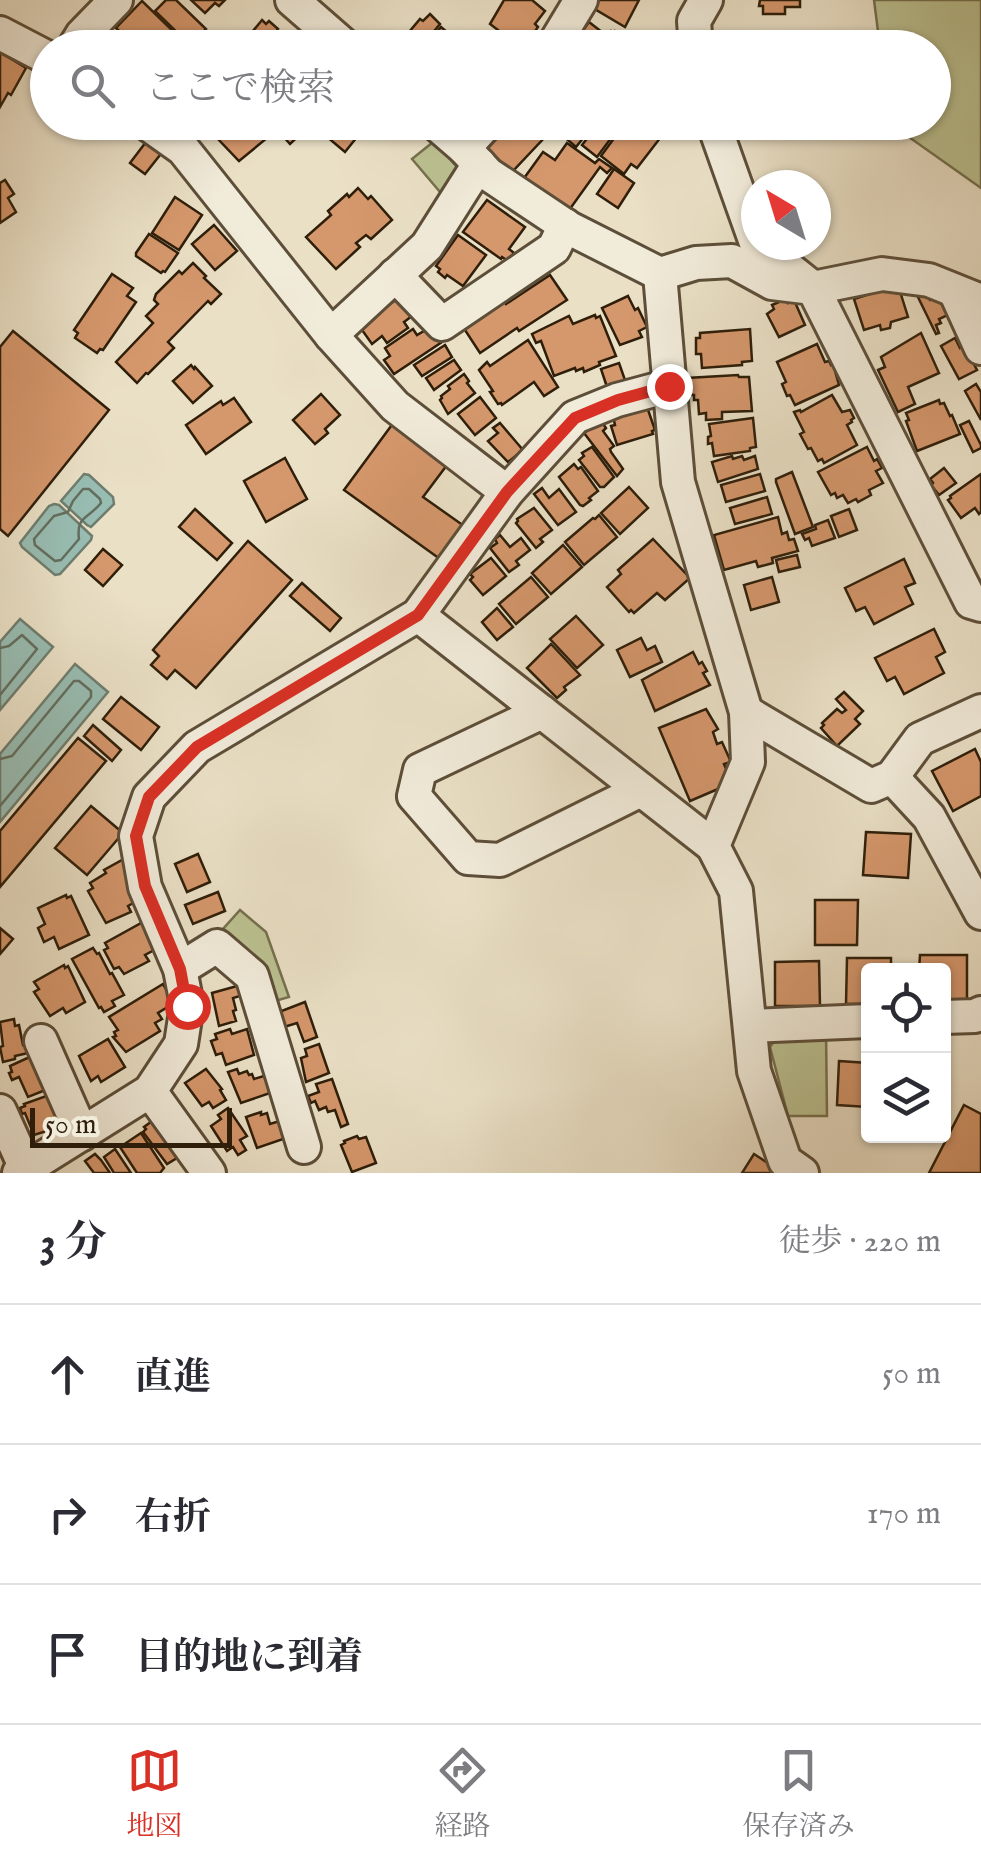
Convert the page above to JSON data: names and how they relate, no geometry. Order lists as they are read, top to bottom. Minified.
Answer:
{"scale_bar":"50 m","north":"top left","page":{"search":"ここで検索","scale":"50 m","heading":["3 分","徒歩 · 220 m"],"list":[["直進","50 m"],["右折","170 m"],"目的地に到着"],"nav":["地図","経路","保存済み"]}}
